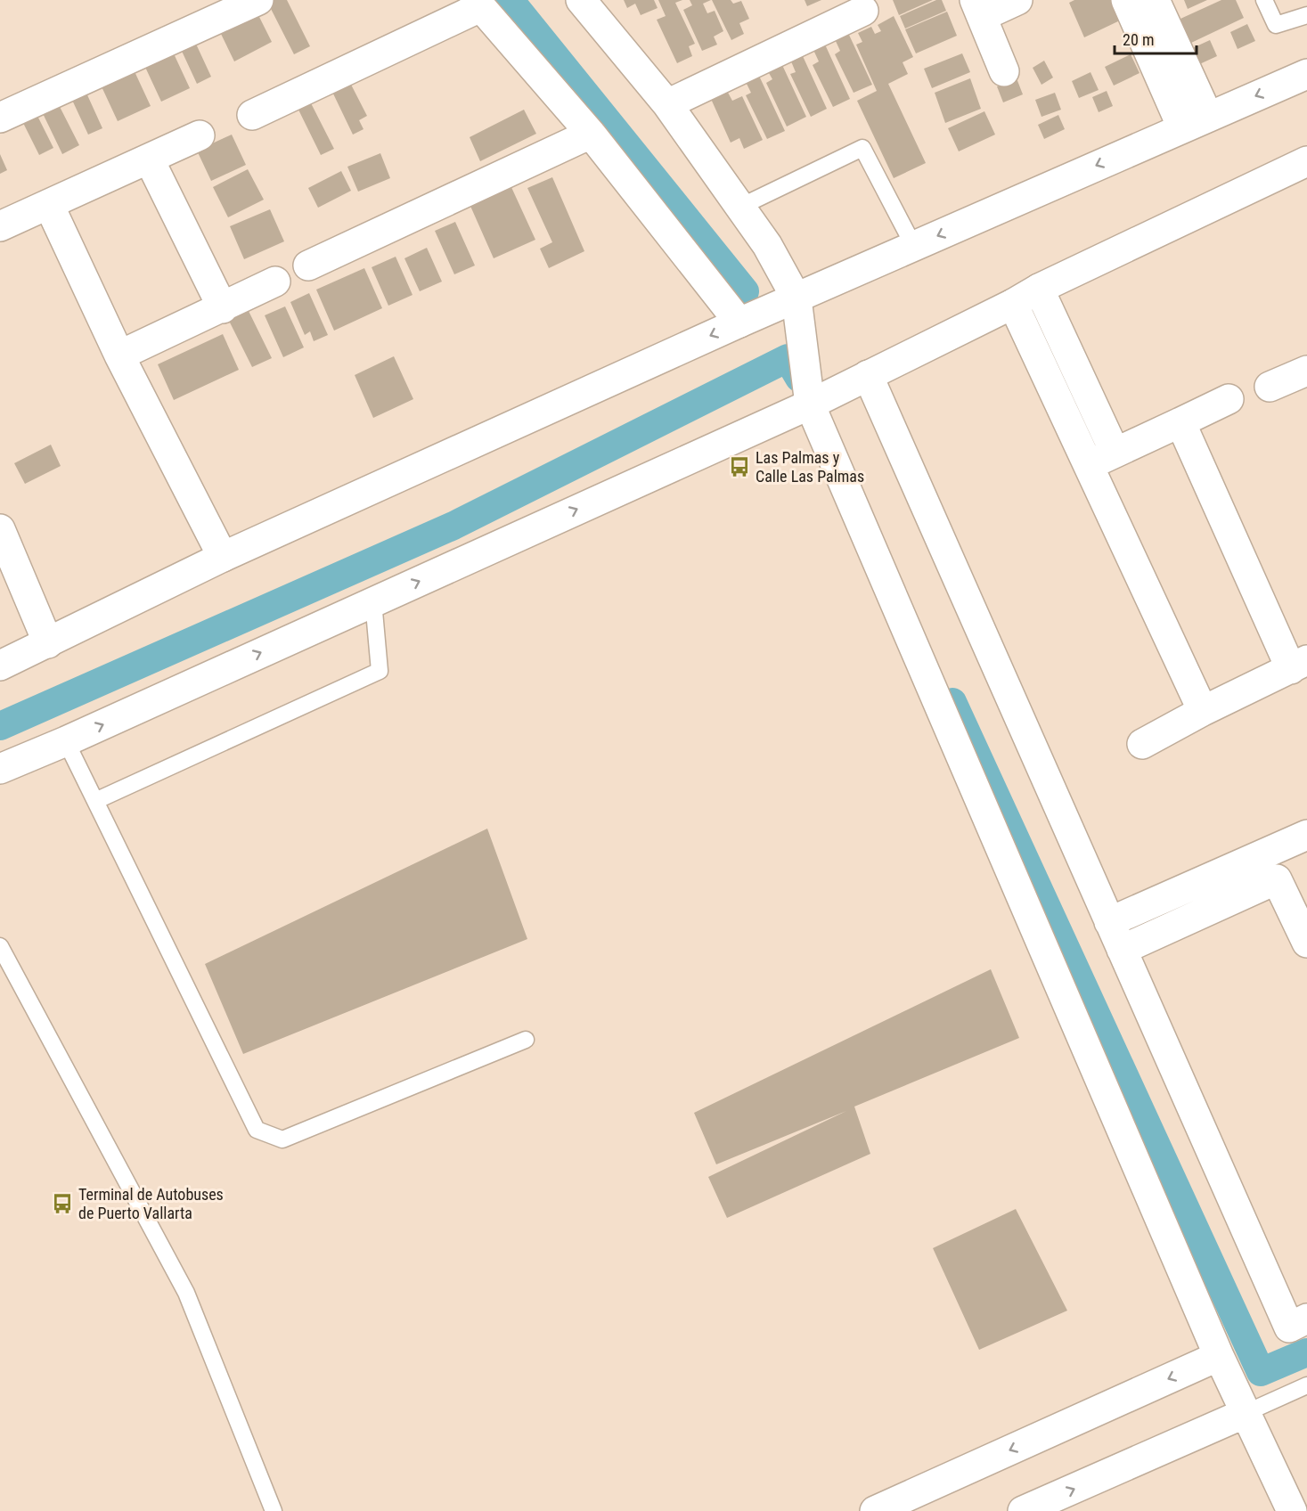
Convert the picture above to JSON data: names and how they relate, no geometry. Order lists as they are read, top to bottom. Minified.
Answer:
{"places":{"bus stop":["Las Palmas y Calle Las Palmas","Terminal de Autobuses de Puerto Vallarta"]},"scale_bar":"20 m"}
